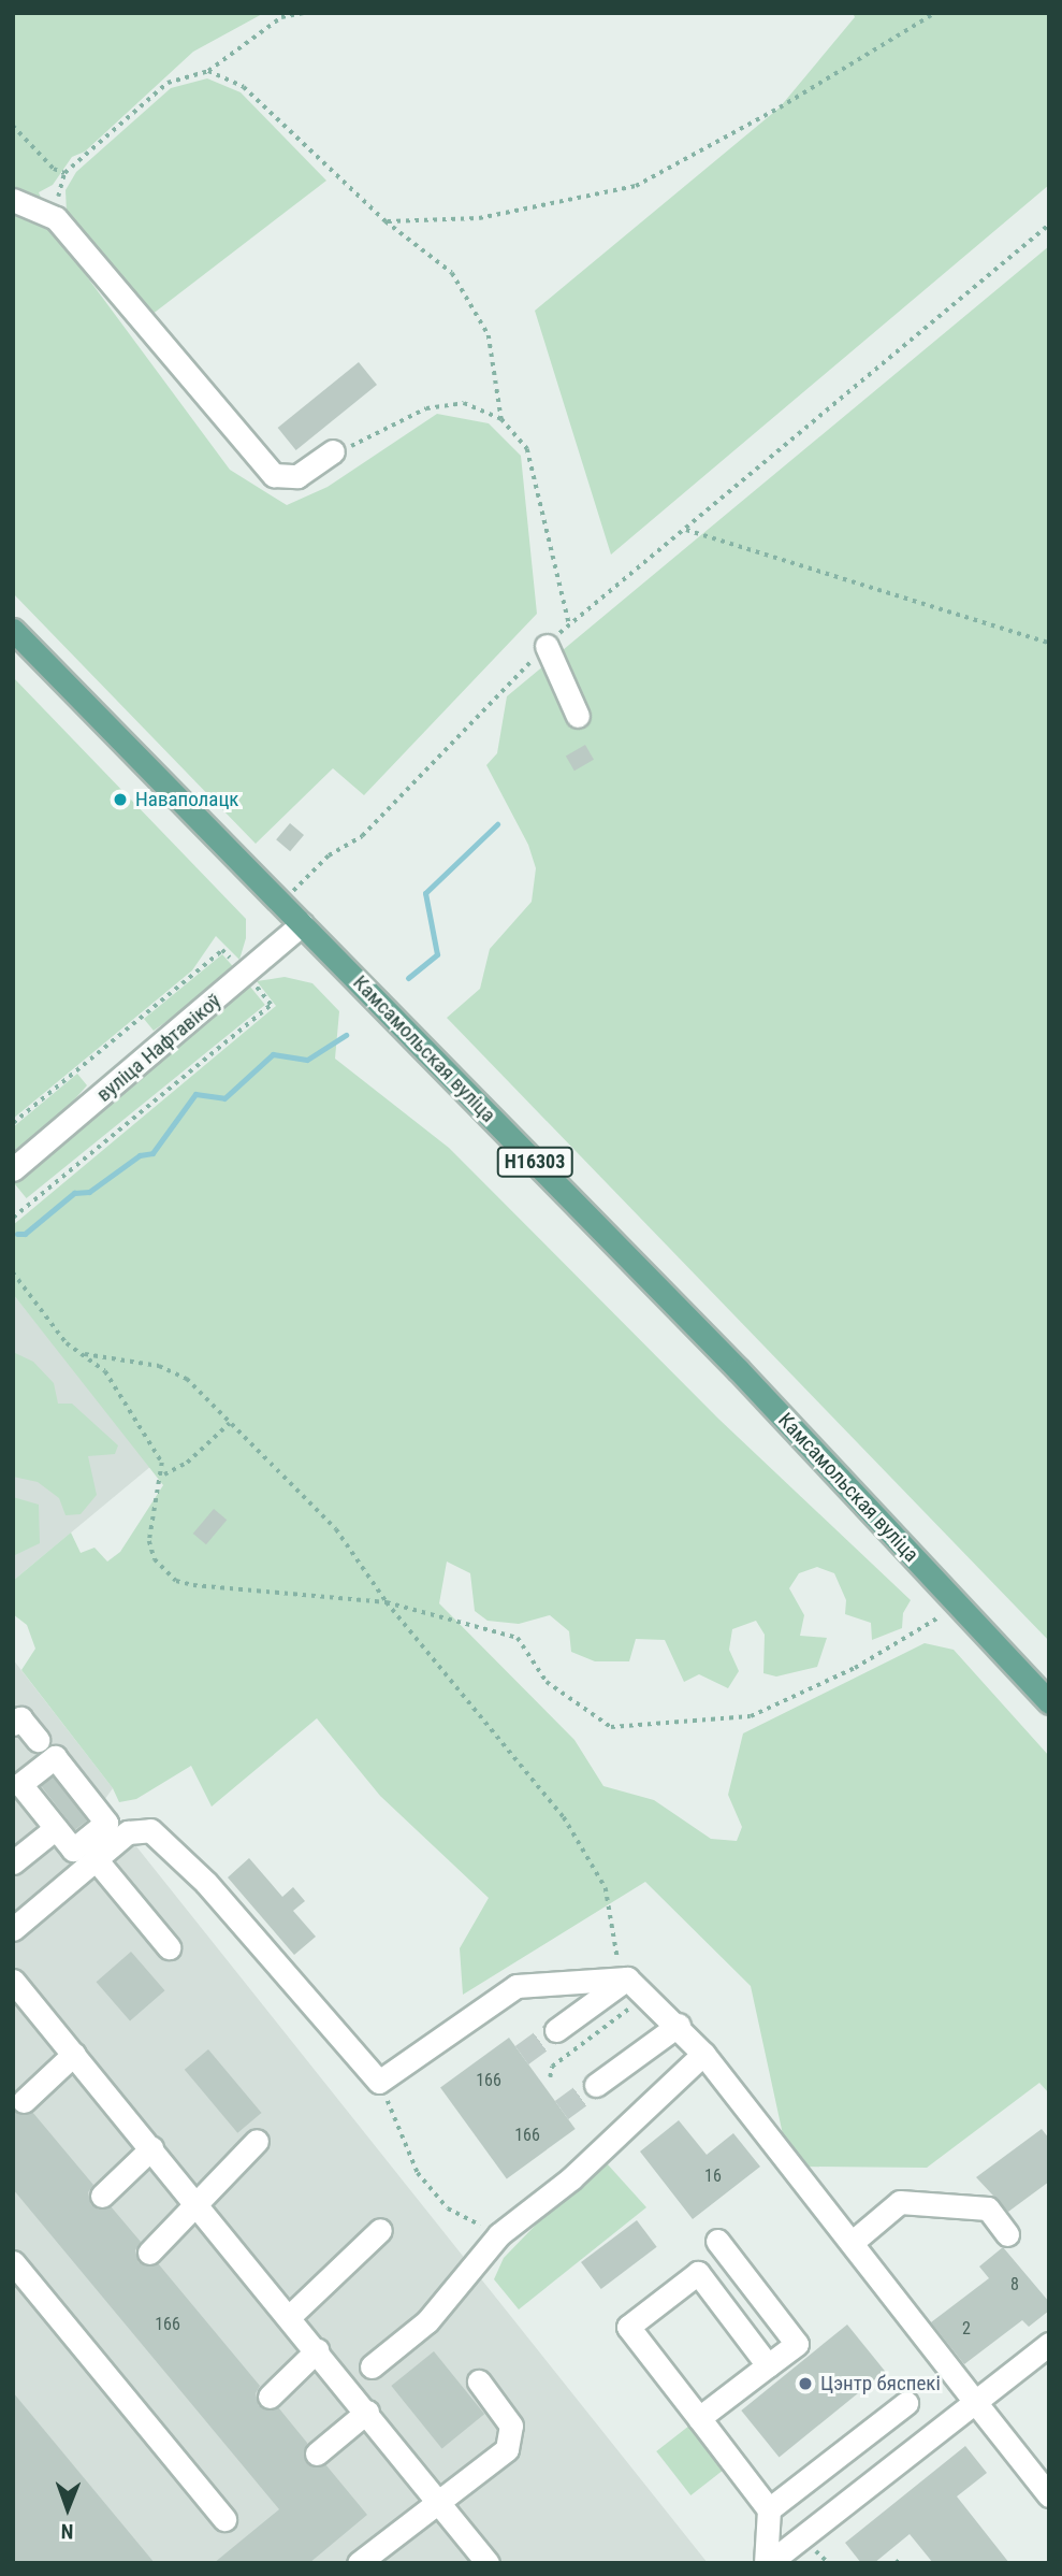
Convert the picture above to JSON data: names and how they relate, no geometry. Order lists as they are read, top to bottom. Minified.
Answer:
{"streets":{"main road":["Камсамольская вуліца","Н16303"],"street":["вуліца Нафтавікоў"]},"crossings":[["вуліца Нафтавікоў","Камсамольская вуліца"]],"places":["Наваполацк","Цэнтр бяспекі"],"house_numbers":["166","166","16","8","166","2"],"north":"bottom"}
